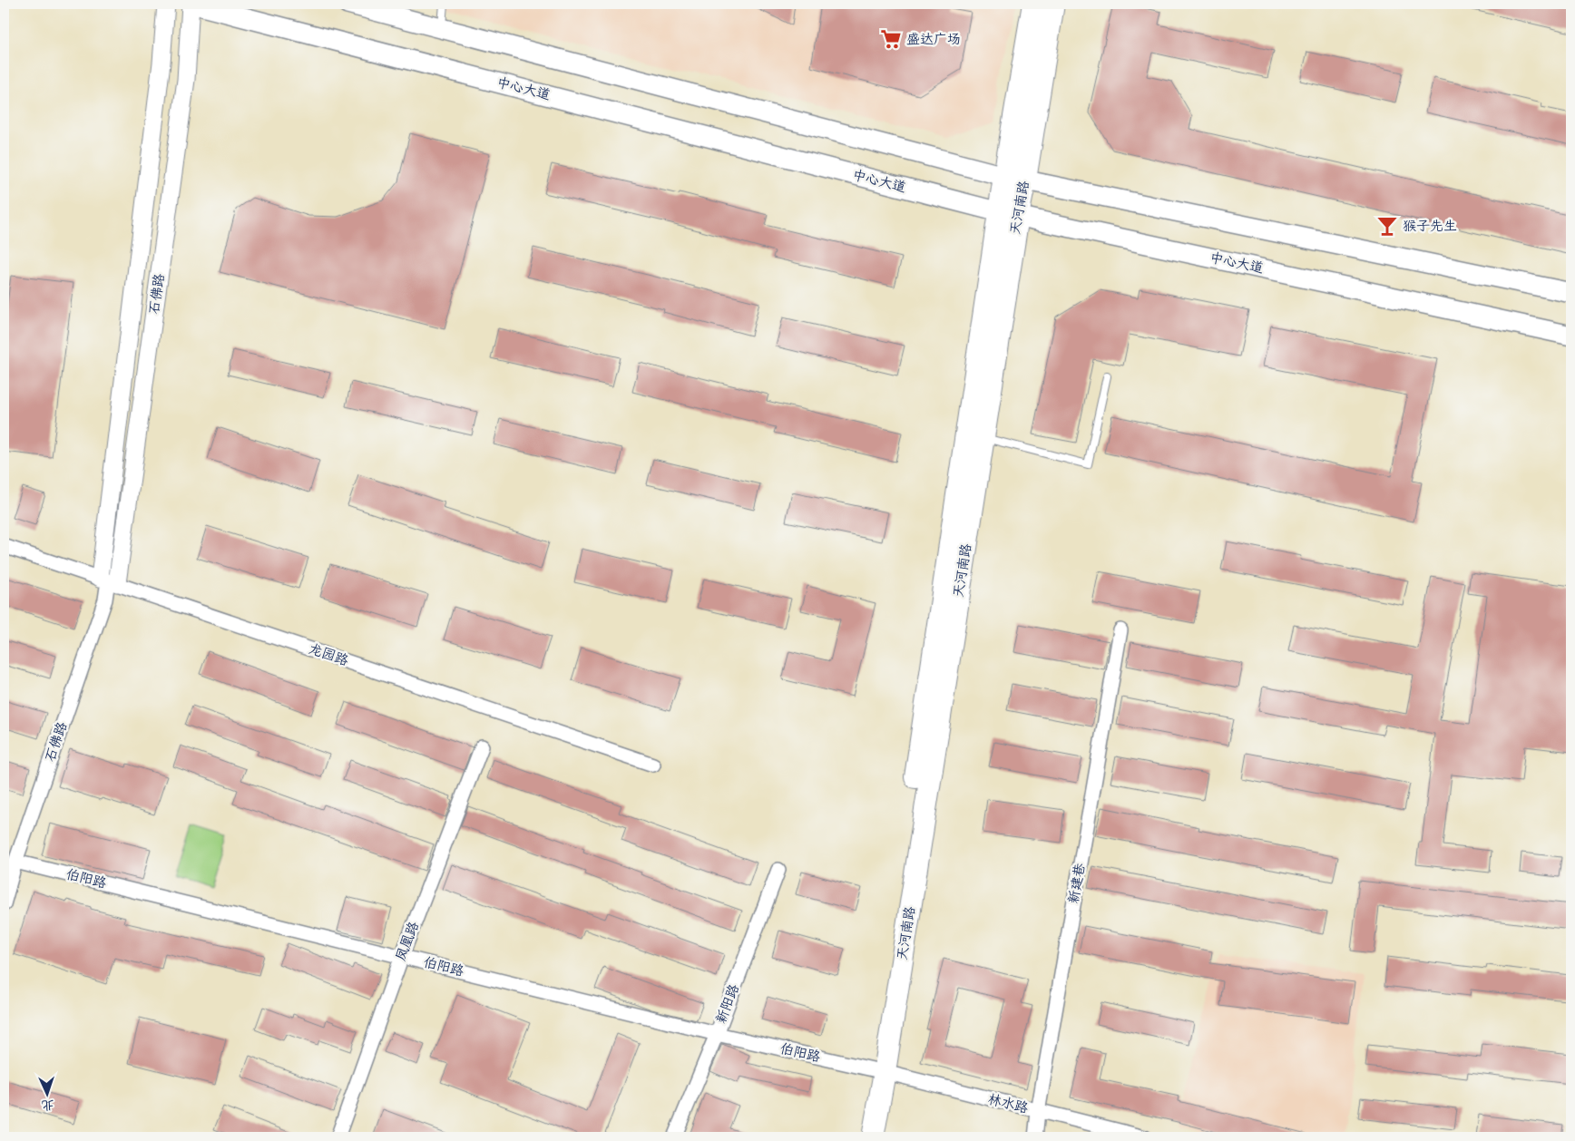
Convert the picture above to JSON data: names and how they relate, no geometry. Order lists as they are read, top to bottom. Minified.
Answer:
{"streets":{"main road":["中心大道","天河南路"],"street":["石佛路","龙园路","伯阳路","新建巷","凤凰路","新阳路","林水路"]},"crossings":[["中心大道","天河南路"],["中心大道","石佛路"],["天河南路","伯阳路"],["天河南路","林水路"],["石佛路","龙园路"],["石佛路","伯阳路"],["伯阳路","凤凰路"],["伯阳路","新阳路"],["伯阳路","林水路"],["新建巷","林水路"]],"places":{"supermarket":["盛达广场"],"bar":["猴子先生"]},"north":"bottom"}
